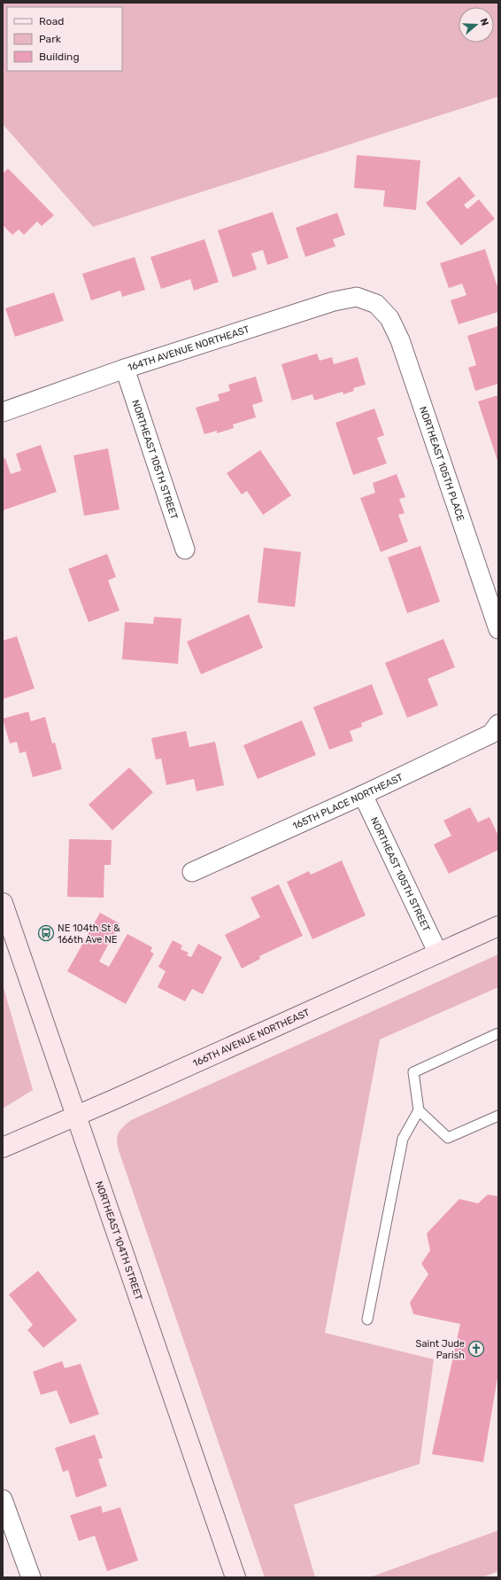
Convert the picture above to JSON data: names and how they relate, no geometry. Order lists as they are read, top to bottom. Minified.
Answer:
{"streets":{"street":["164TH AVENUE NORTHEAST","NORTHEAST 105TH STREET","NORTHEAST 105TH PLACE","165TH PLACE NORTHEAST","166TH AVENUE NORTHEAST","NORTHEAST 104TH STREET"]},"crossings":[["164TH AVENUE NORTHEAST","NORTHEAST 105TH STREET"],["164TH AVENUE NORTHEAST","NORTHEAST 105TH PLACE"],["NORTHEAST 105TH STREET","165TH PLACE NORTHEAST"],["NORTHEAST 105TH STREET","166TH AVENUE NORTHEAST"],["166TH AVENUE NORTHEAST","NORTHEAST 104TH STREET"]],"places":{"bus stop":["NE 104th St & 166th Ave NE"],"church":["Saint Jude Parish"]},"legend":["Road","Park","Building"],"north":"right"}
